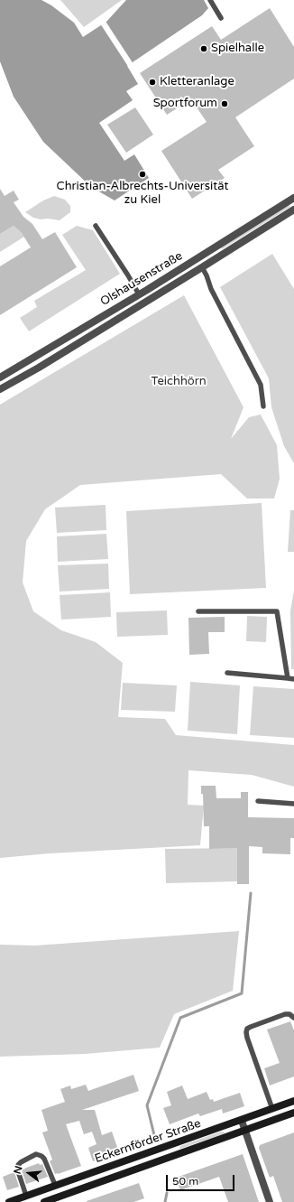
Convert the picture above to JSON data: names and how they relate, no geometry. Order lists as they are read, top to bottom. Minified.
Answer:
{"streets":{"main road":["Eckernförder Straße"],"street":["Olshausenstraße"]},"parks":["Teichhörn"],"places":["Spielhalle","Kletteranlage","Sportforum","Christian-Albrechts-Universität zu Kiel"],"scale_bar":"50 m","north":"left"}
